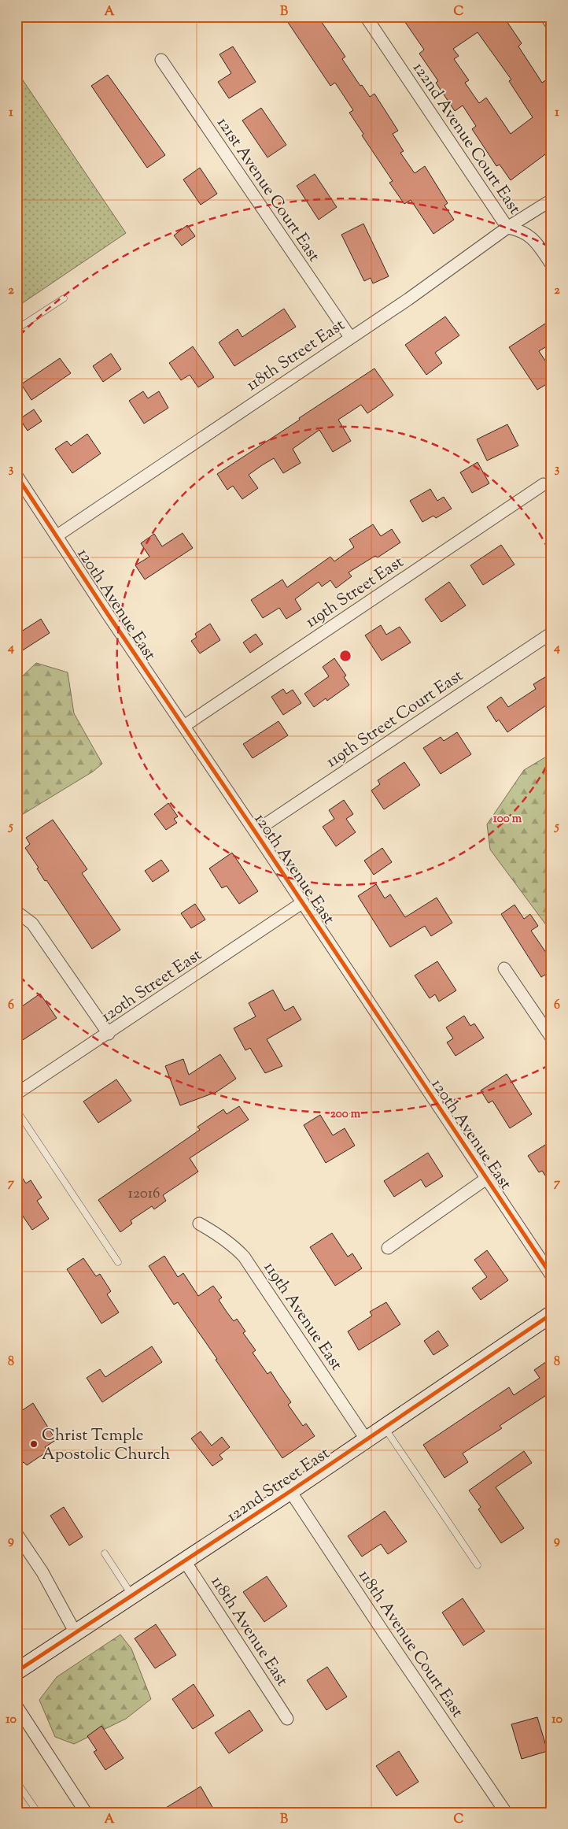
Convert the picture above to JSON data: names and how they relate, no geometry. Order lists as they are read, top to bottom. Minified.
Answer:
{"streets":{"street":["122nd Avenue Court East","121st Avenue Court East","118th Street East","119th Street East","120th Avenue East","119th Street Court East","120th Street East","119th Avenue East","122nd Street East","118th Avenue East","118th Avenue Court East"]},"crossings":[["122nd Avenue Court East","118th Street East"],["121st Avenue Court East","118th Street East"],["118th Street East","120th Avenue East"],["119th Street East","120th Avenue East"],["120th Avenue East","119th Street Court East"],["120th Avenue East","120th Street East"],["119th Avenue East","122nd Street East"],["122nd Street East","118th Avenue East"],["122nd Street East","118th Avenue Court East"]],"places":["Christ Temple Apostolic Church"],"house_numbers":["12016"],"grid":{"columns":["A","B","C"],"rows":["1","2","3","4","5","6","7","8","9","10"]},"rings":["100 m","200 m"]}
